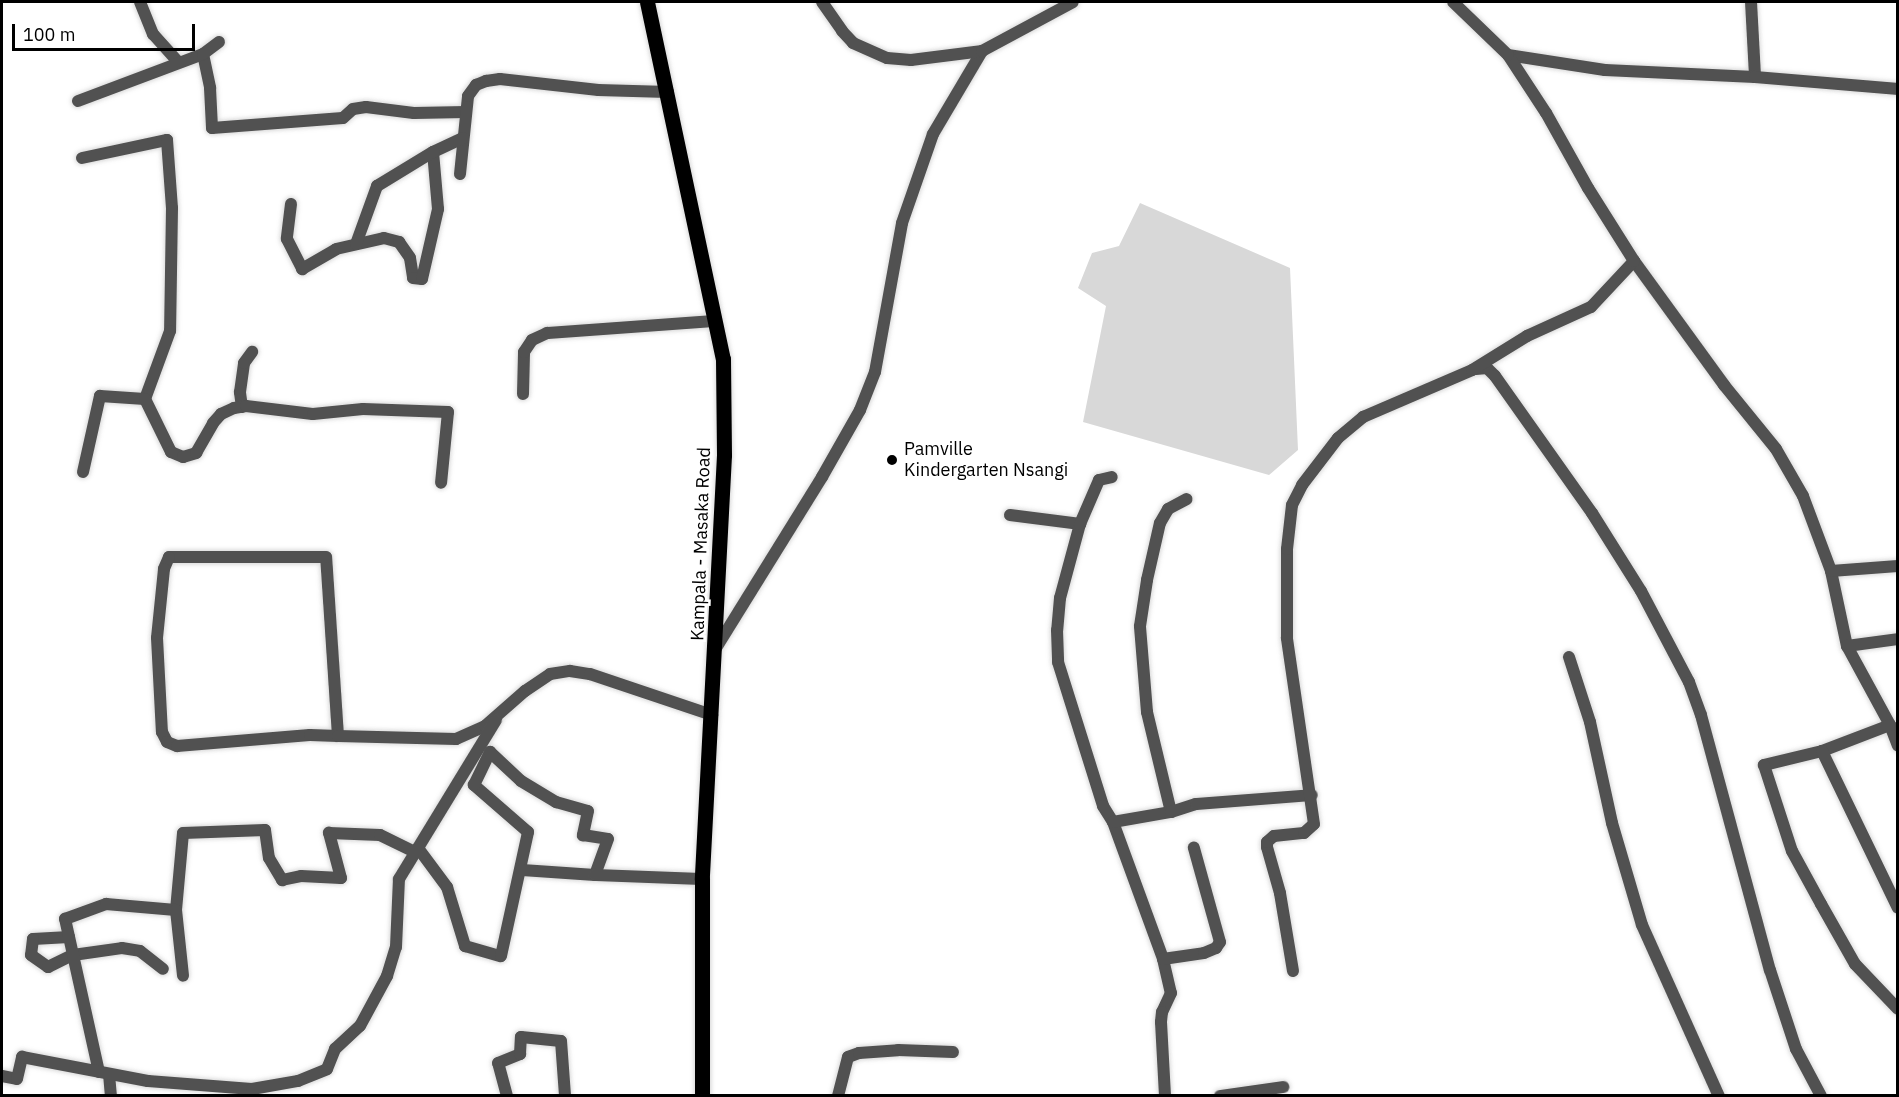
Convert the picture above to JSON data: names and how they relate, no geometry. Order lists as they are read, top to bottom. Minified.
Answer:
{"streets":{"main road":["Kampala - Masaka Road"]},"places":["Pamville Kindergarten Nsangi"],"scale_bar":"100 m"}
